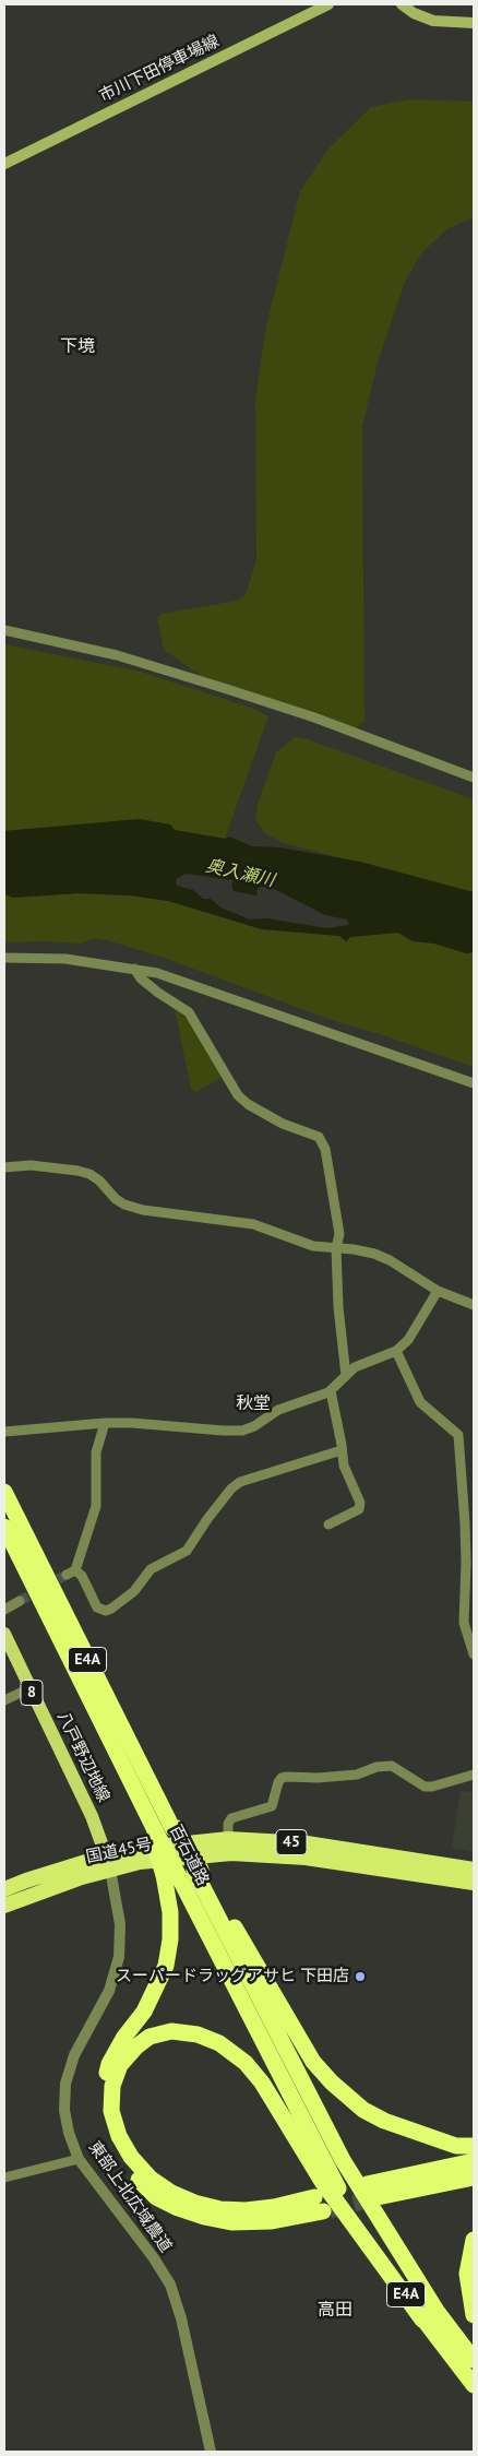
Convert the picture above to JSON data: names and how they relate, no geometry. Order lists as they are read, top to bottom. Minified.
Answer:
{"streets":{"highway":["E4A","45","国道45号","百石道路"],"main road":["市川下田停車場線","8","八戸野辺地線"],"street":["東部上北広域農道"]},"crossings":[["E4A","百石道路"],["八戸野辺地線","国道45号"],["八戸野辺地線","東部上北広域農道"],["国道45号","東部上北広域農道"]],"districts":["下境","秋堂","高田"],"water":["奥入瀬川"],"places":["スーパードラッグアサヒ 下田店"]}
